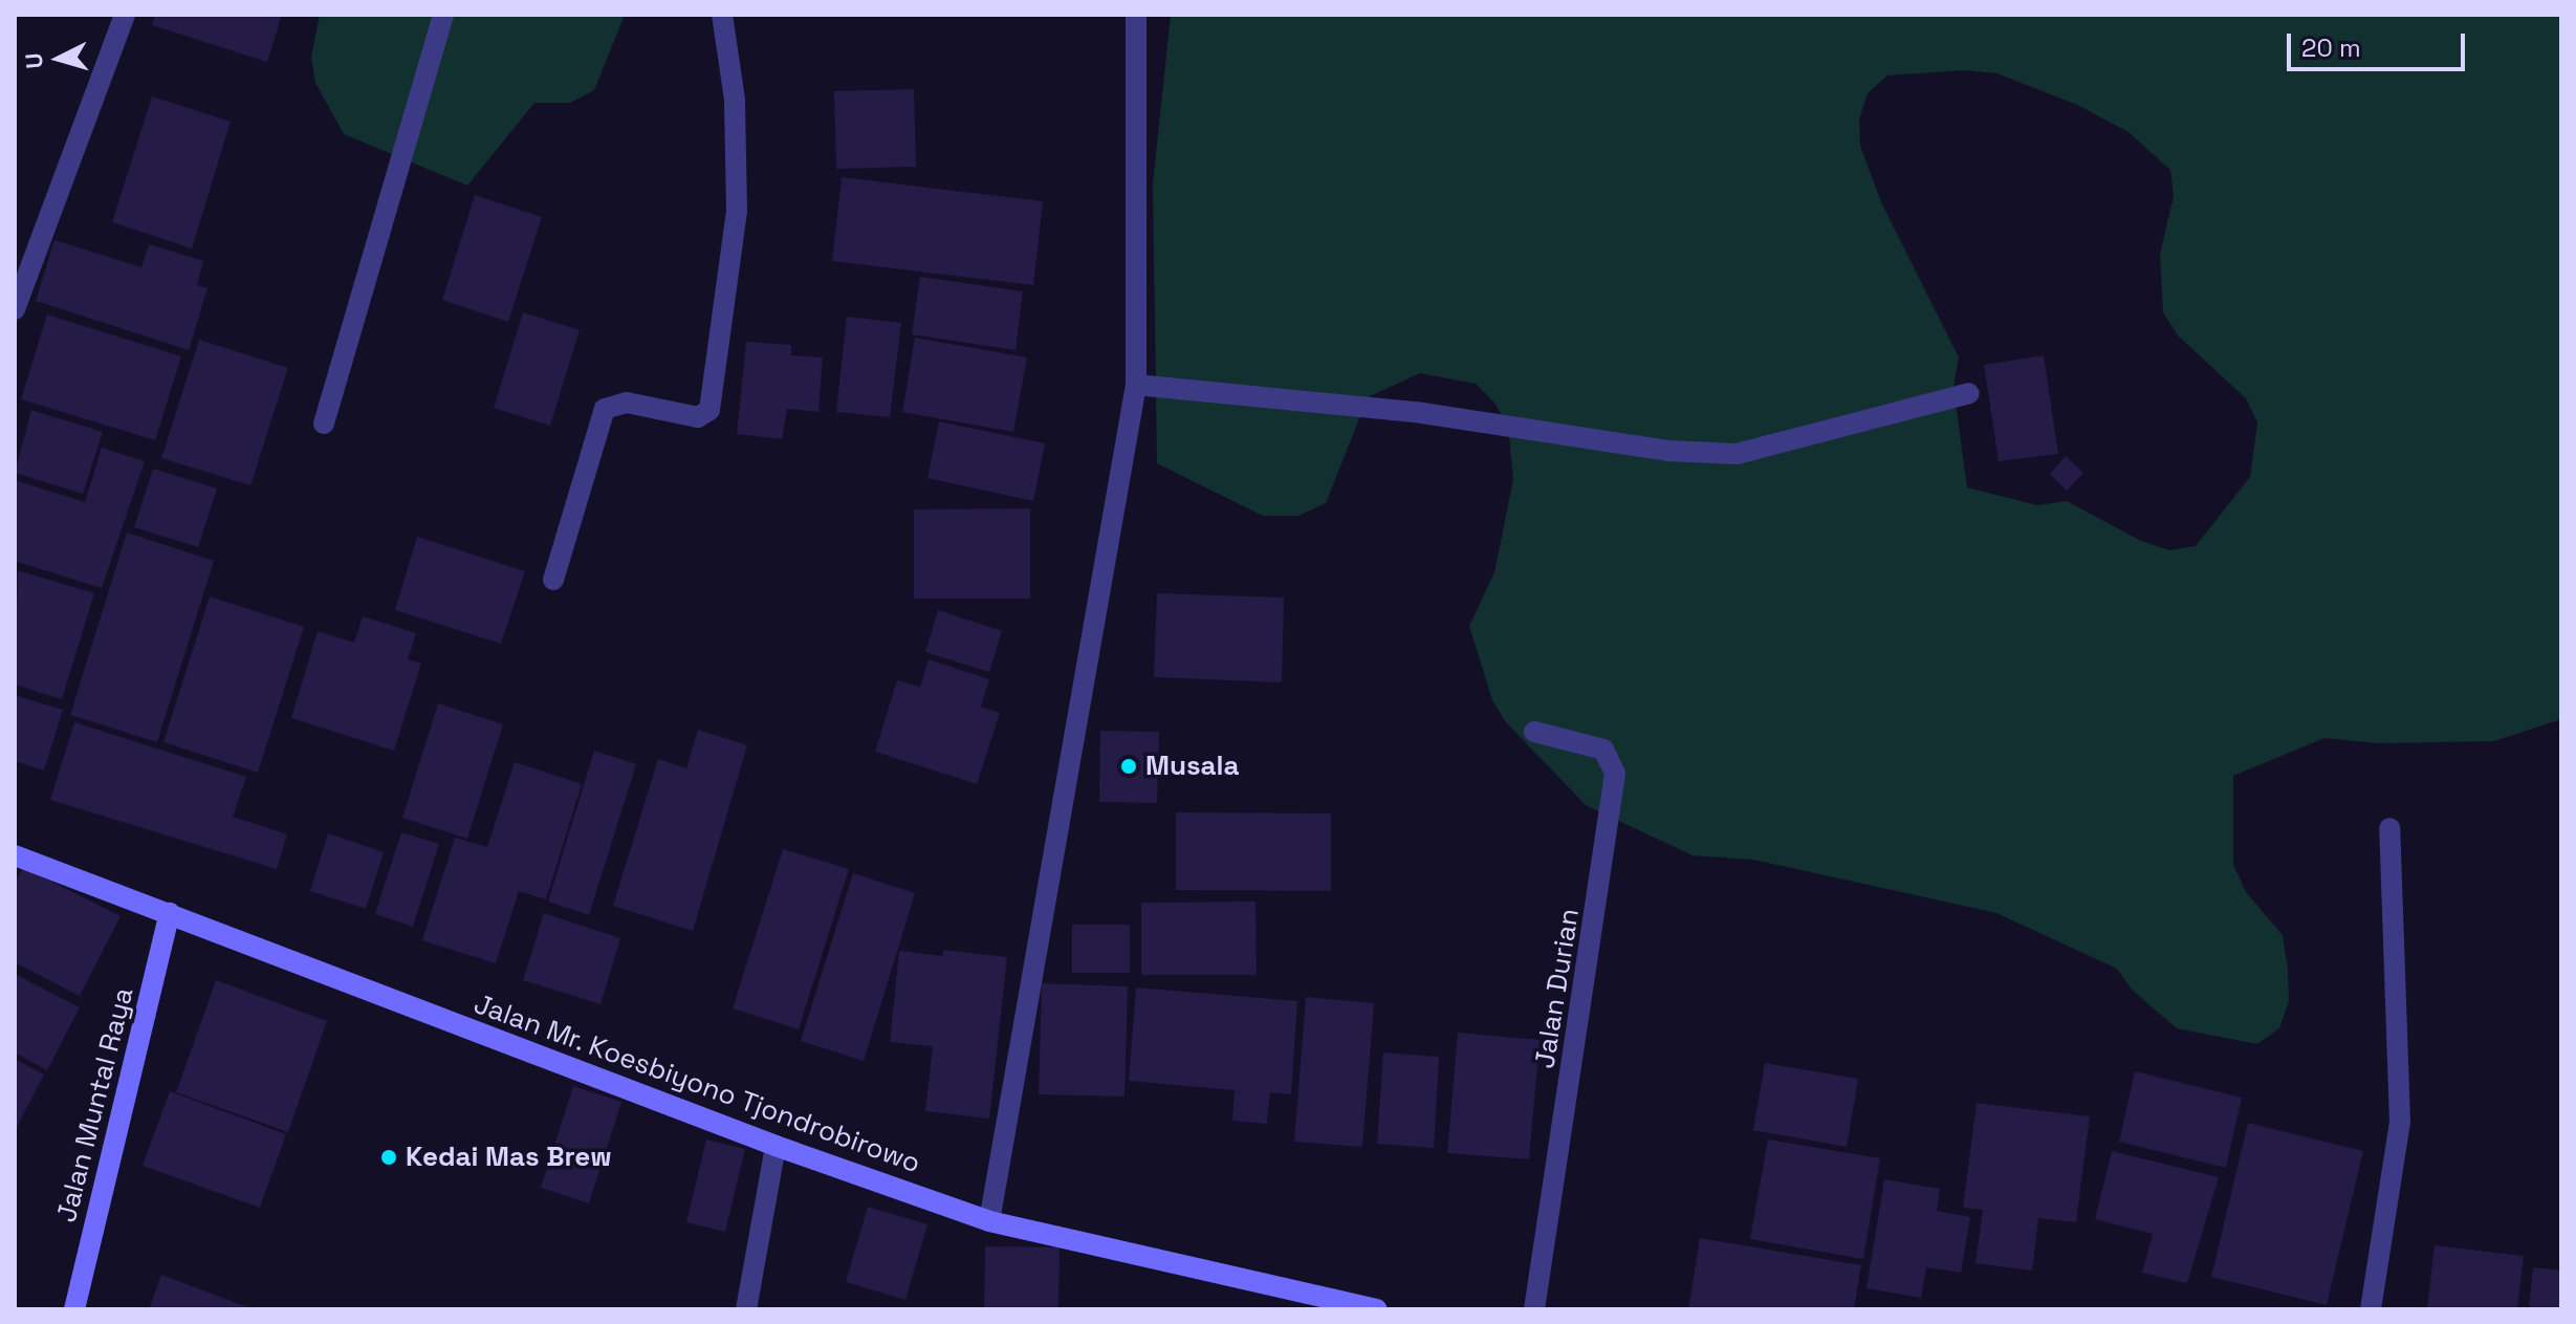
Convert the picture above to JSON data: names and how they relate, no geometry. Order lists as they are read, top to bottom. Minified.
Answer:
{"streets":{"main road":["Jalan Mr. Koesbiyono Tjondrobirowo","Jalan Muntal Raya"],"street":["Jalan Durian"]},"crossings":[["Jalan Mr. Koesbiyono Tjondrobirowo","Jalan Muntal Raya"]],"places":["Musala","Kedai Mas Brew"],"scale_bar":"20 m","north":"left"}
